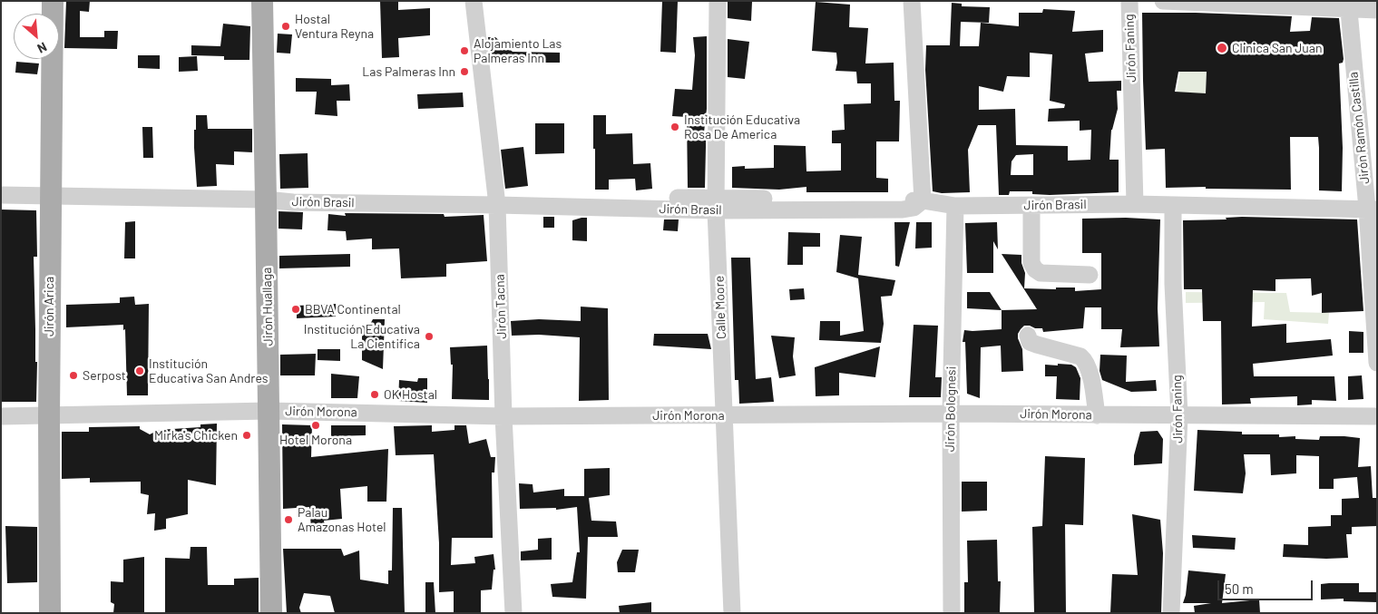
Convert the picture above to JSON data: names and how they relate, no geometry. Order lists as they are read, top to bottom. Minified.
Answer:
{"streets":{"main road":["Jirón Arica","Jirón Huallaga"],"street":["Jirón Faning","Jirón Ramón Castilla","Jirón Brasil","Jirón Tacna","Calle Moore","Jirón Bolognesi","Jirón Morona"]},"crossings":[["Jirón Faning","Jirón Brasil"],["Jirón Faning","Jirón Morona"],["Jirón Ramón Castilla","Jirón Brasil"],["Jirón Brasil","Jirón Huallaga"],["Jirón Brasil","Jirón Tacna"],["Jirón Brasil","Calle Moore"],["Jirón Brasil","Jirón Bolognesi"],["Jirón Arica","Jirón Morona"],["Jirón Huallaga","Jirón Morona"],["Jirón Tacna","Jirón Morona"],["Calle Moore","Jirón Morona"],["Jirón Bolognesi","Jirón Morona"]],"places":["Hostal Ventura Reyna","Clinica San Juan","Alojamiento Las Palmeras Inn","Las Palmeras Inn","Institución Educativa Rosa De America","BBVA Continental","Institución Educativa La Cientifica","Institución Educativa San Andres","Serpost","OK Hostal","Hotel Morona","Mirka's Chicken","Palau Amazonas Hotel"],"scale_bar":"50 m","north":"bottom right"}
